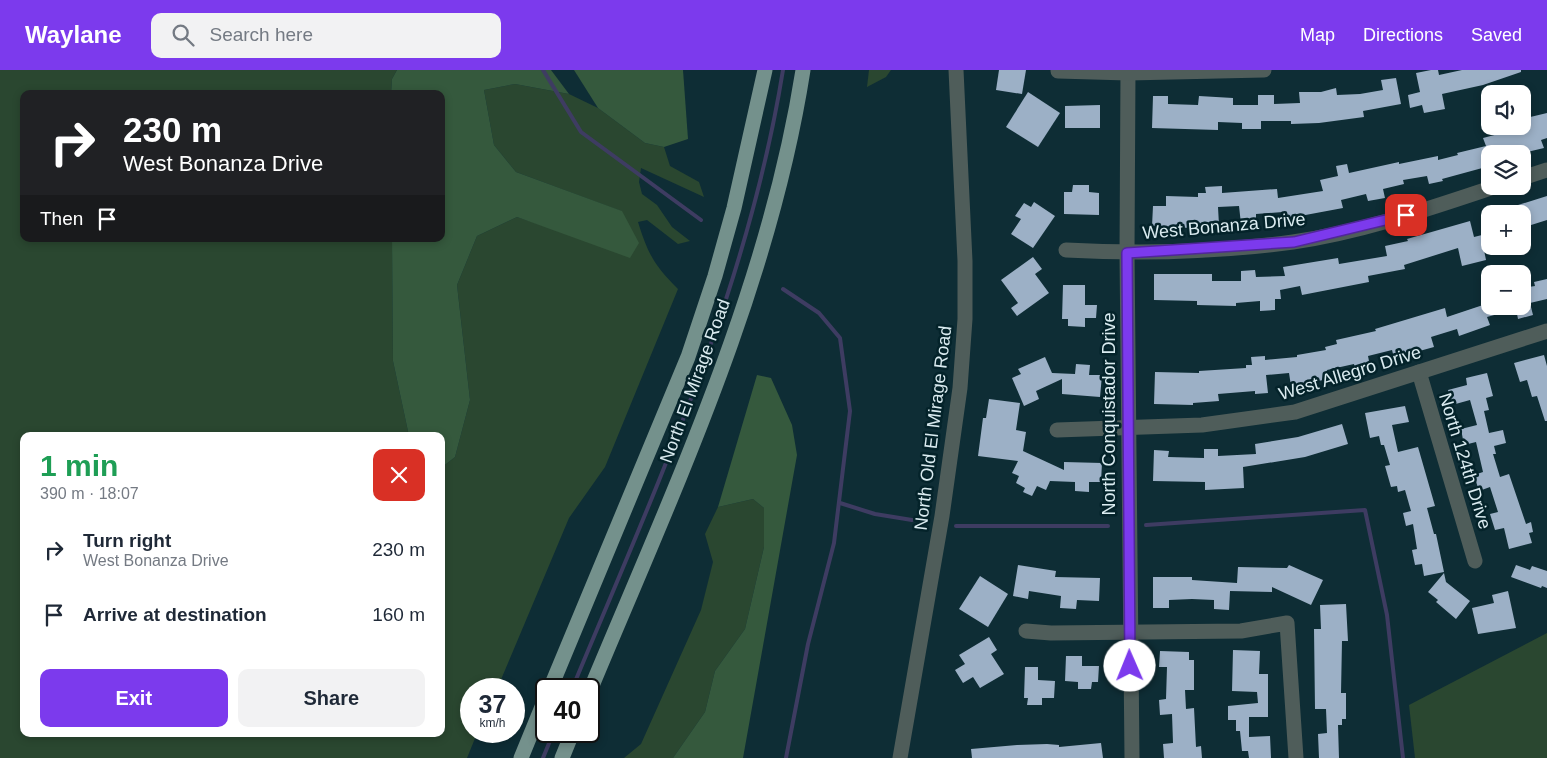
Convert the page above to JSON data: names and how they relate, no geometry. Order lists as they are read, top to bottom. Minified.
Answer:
{"streets":{"main road":["North El Mirage Road"],"street":["West Bonanza Drive","West Allegro Drive","North Conquistador Drive","North Old El Mirage Road","North 124th Drive"]},"crossings":[["West Bonanza Drive","North Conquistador Drive"],["West Allegro Drive","North Conquistador Drive"],["West Allegro Drive","North 124th Drive"]],"page":{"header":"Waylane","search":"Search here","nav":["Map","Directions","Saved"],"map_buttons":["+","−"],"turn":["230 m","West Bonanza Drive"],"then":"Then","heading":["1 min","390 m · 18:07"],"list":[{"name":"Turn right","note":"West Bonanza Drive","value":"230 m"},{"name":"Arrive at destination","value":"160 m"}],"buttons":["Exit","Share"],"speed":"37 km/h","limit":"40"}}
